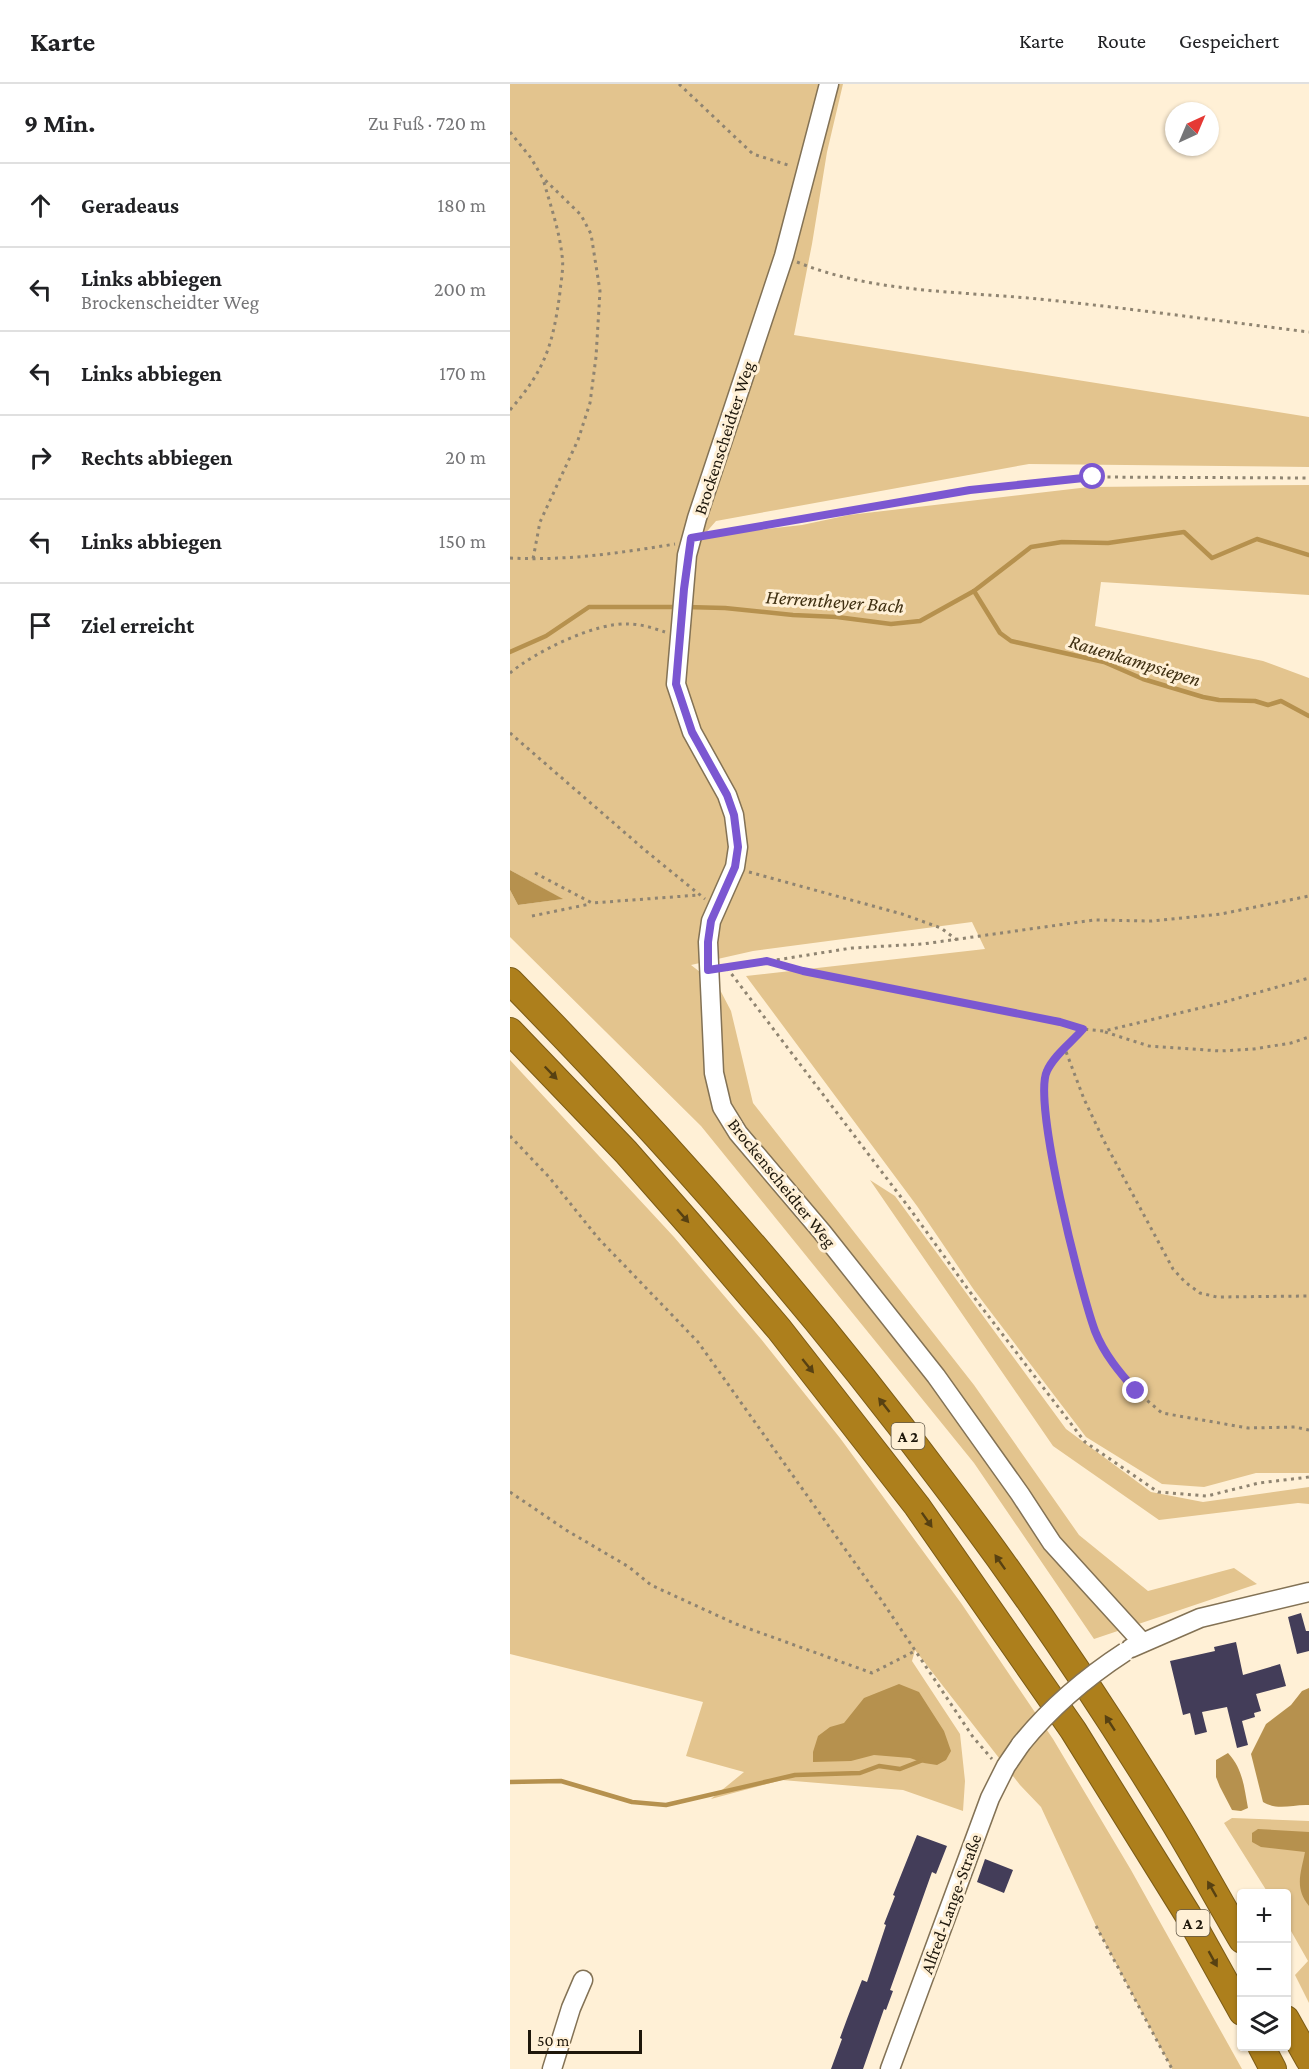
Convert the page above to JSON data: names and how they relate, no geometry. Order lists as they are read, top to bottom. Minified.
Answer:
{"streets":{"highway":["A 2"],"street":["Brockenscheidter Weg","Alfred-Lange-Straße"]},"crossings":[["Brockenscheidter Weg","Alfred-Lange-Straße"]],"water":["Herrentheyer Bach","Rauenkampsiepen"],"scale_bar":"50 m","north":"top right","page":{"header":"Karte","nav":["Karte","Route","Gespeichert"],"heading":["9 Min.","Zu Fuß · 720 m"],"list":[["Geradeaus","180 m"],["Links abbiegen","Brockenscheidter Weg","200 m"],["Links abbiegen","170 m"],["Rechts abbiegen","20 m"],["Links abbiegen","150 m"],"Ziel erreicht"],"map_buttons":["+","−"],"scale":"50 m"}}
